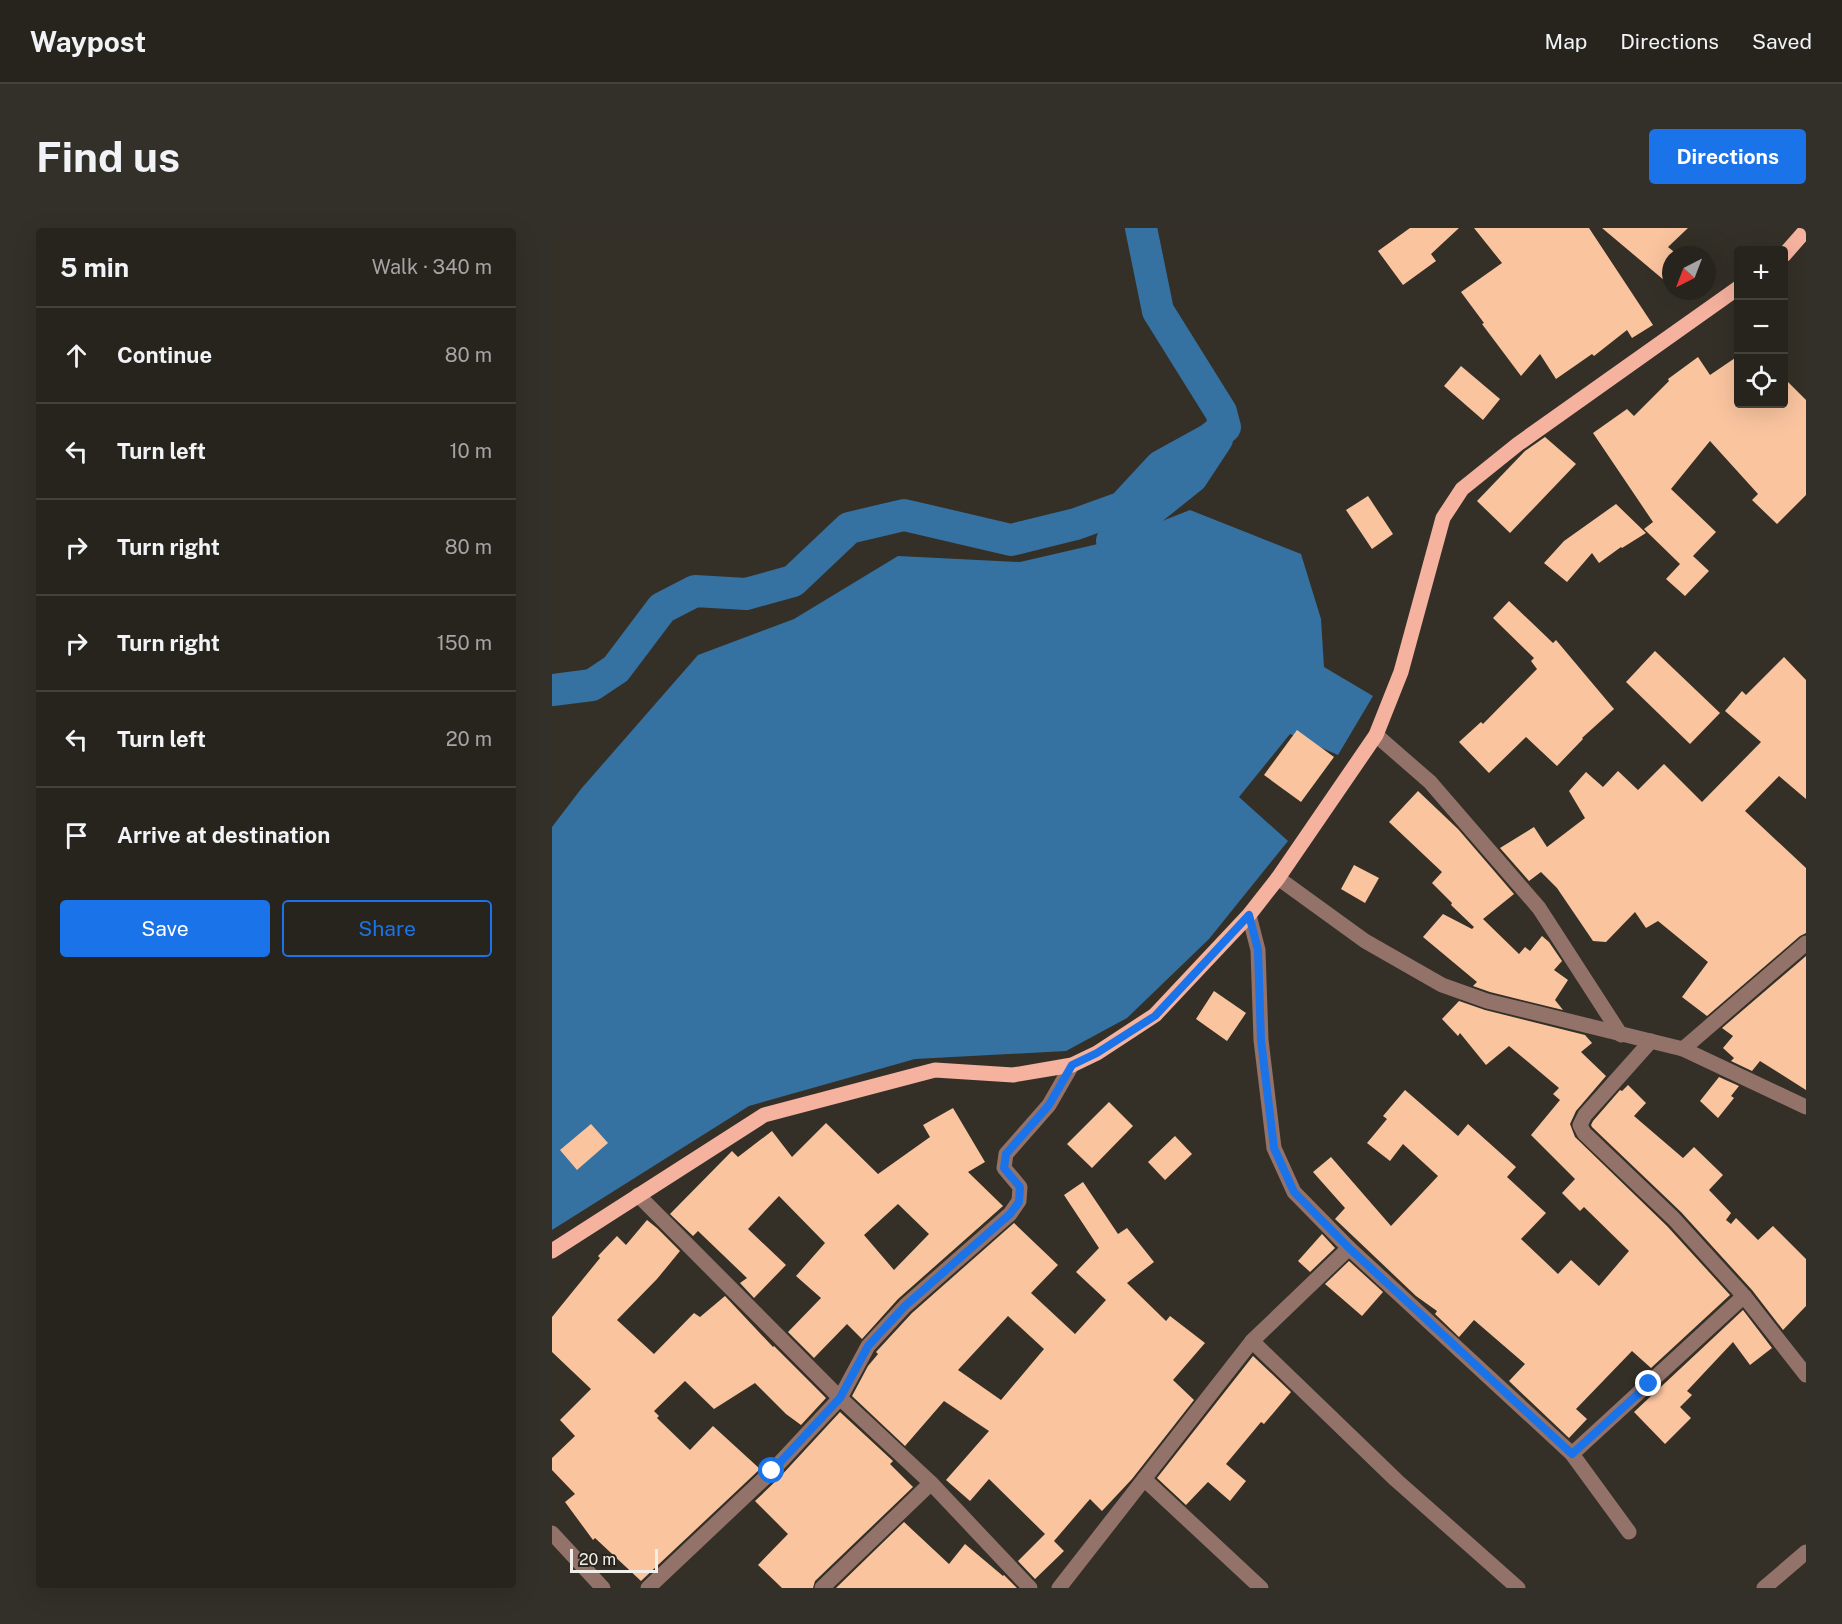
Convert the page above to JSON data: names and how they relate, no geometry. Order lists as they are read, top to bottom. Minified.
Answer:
{"scale_bar":"20 m","north":"bottom left","page":{"header":"Waypost","nav":["Map","Directions","Saved"],"buttons":["Directions",["Save","Share"]],"title":"Find us","heading":["5 min","Walk · 340 m"],"map_buttons":["+","−"],"list":[["Continue","80 m"],["Turn left","10 m"],["Turn right","80 m"],["Turn right","150 m"],["Turn left","20 m"],"Arrive at destination"],"scale":"20 m"}}
